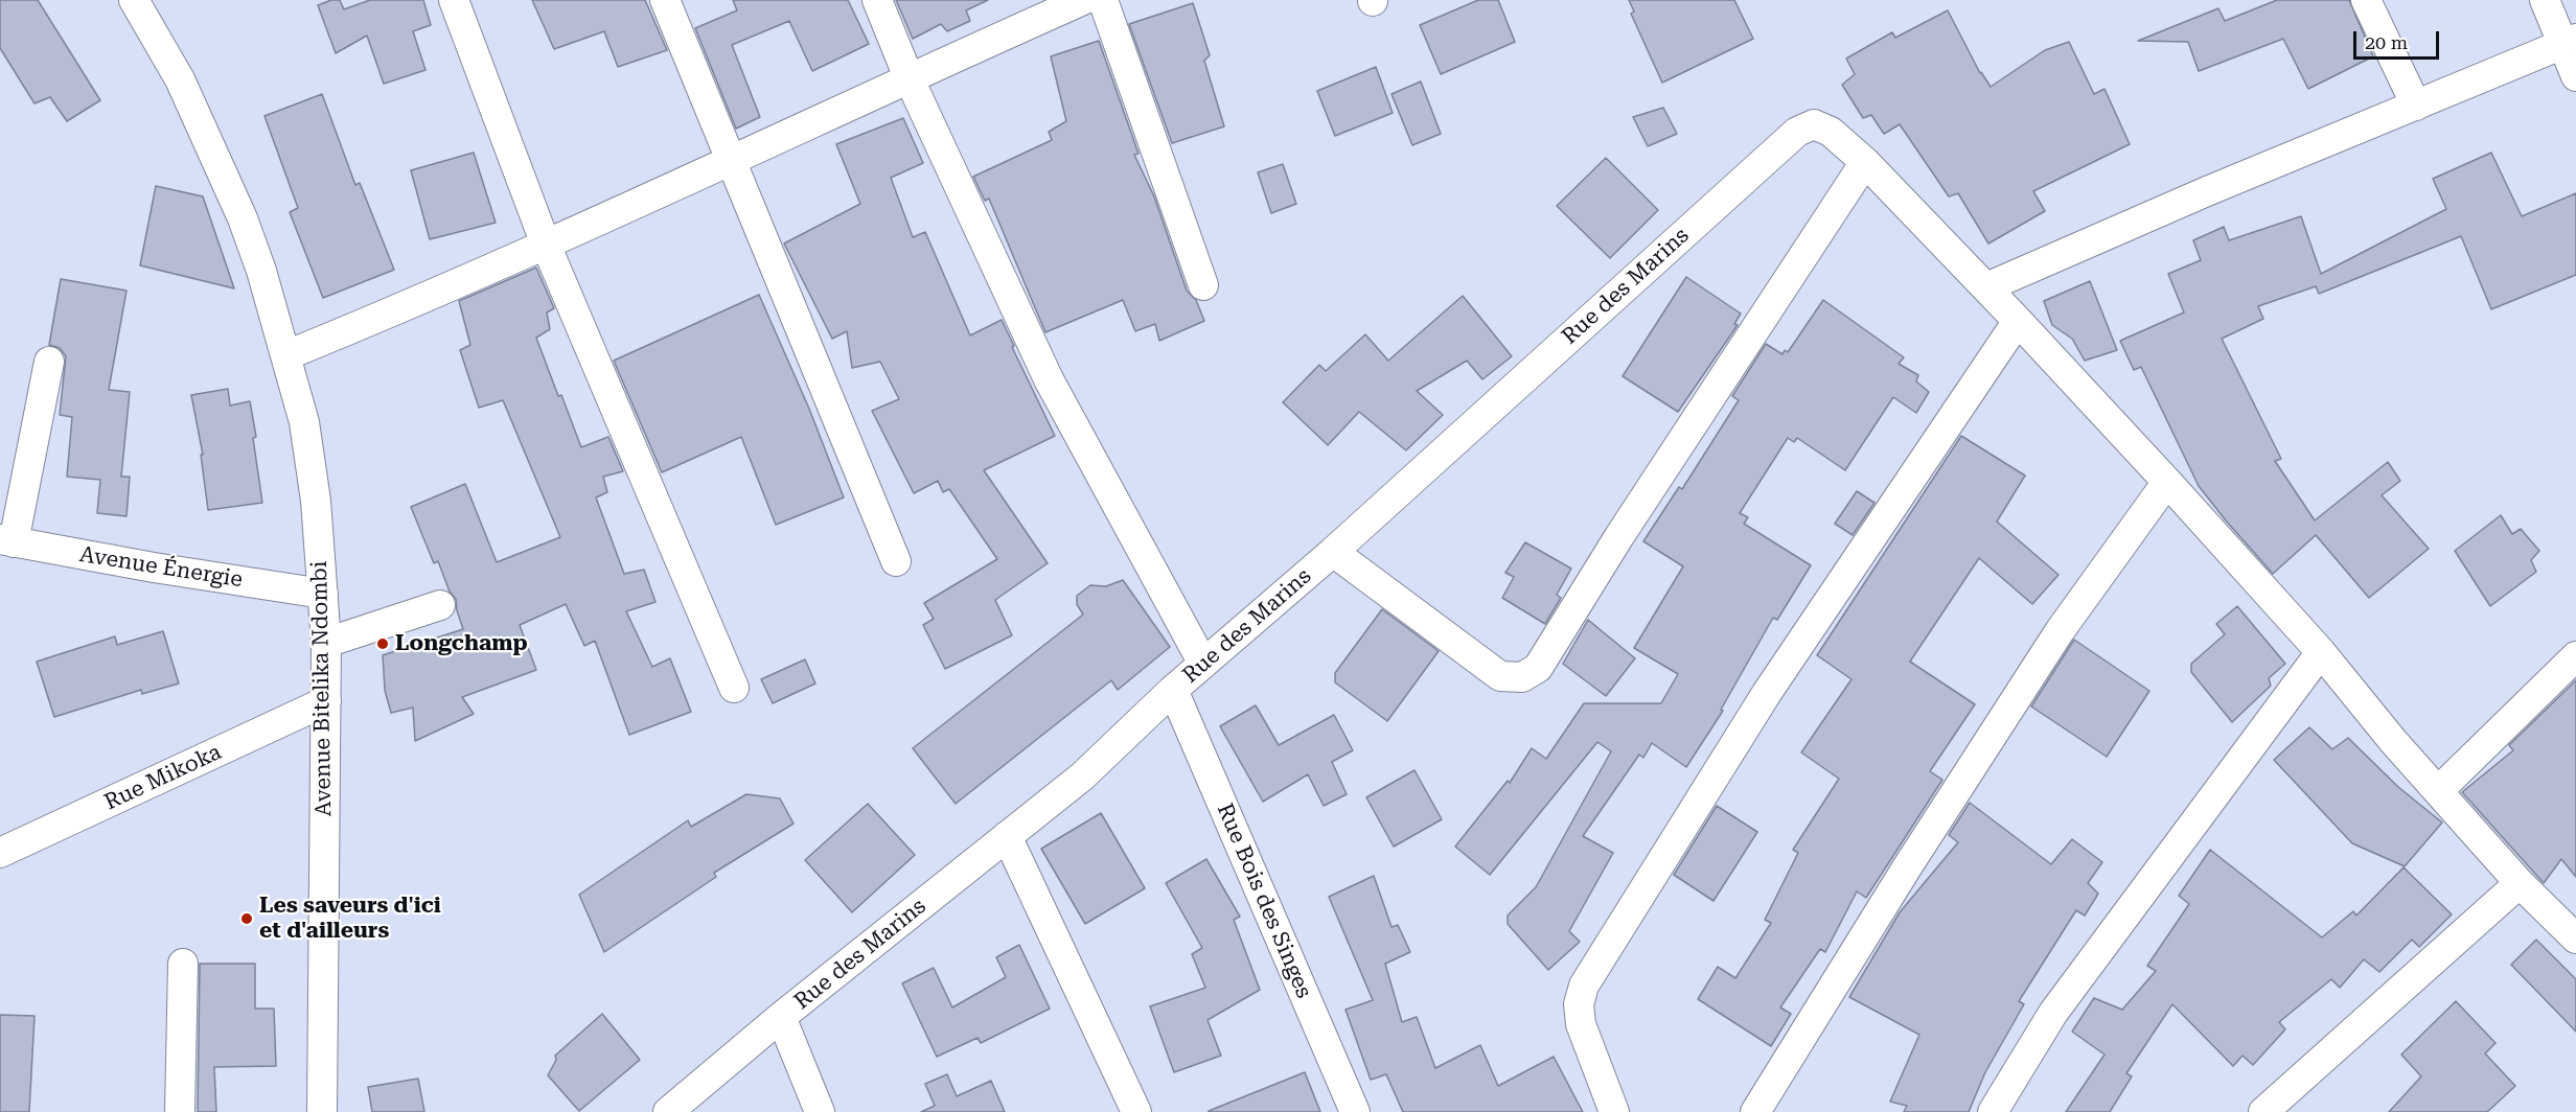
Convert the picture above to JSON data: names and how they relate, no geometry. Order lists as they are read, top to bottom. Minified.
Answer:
{"streets":{"street":["Rue des Marins","Avenue Énergie","Avenue Bitelika Ndombi","Rue Mikoka","Rue Bois des Singes"]},"crossings":[["Rue des Marins","Rue Bois des Singes"],["Avenue Énergie","Avenue Bitelika Ndombi"],["Avenue Bitelika Ndombi","Rue Mikoka"]],"places":["Longchamp","Les saveurs d'ici et d'ailleurs"],"scale_bar":"20 m"}
